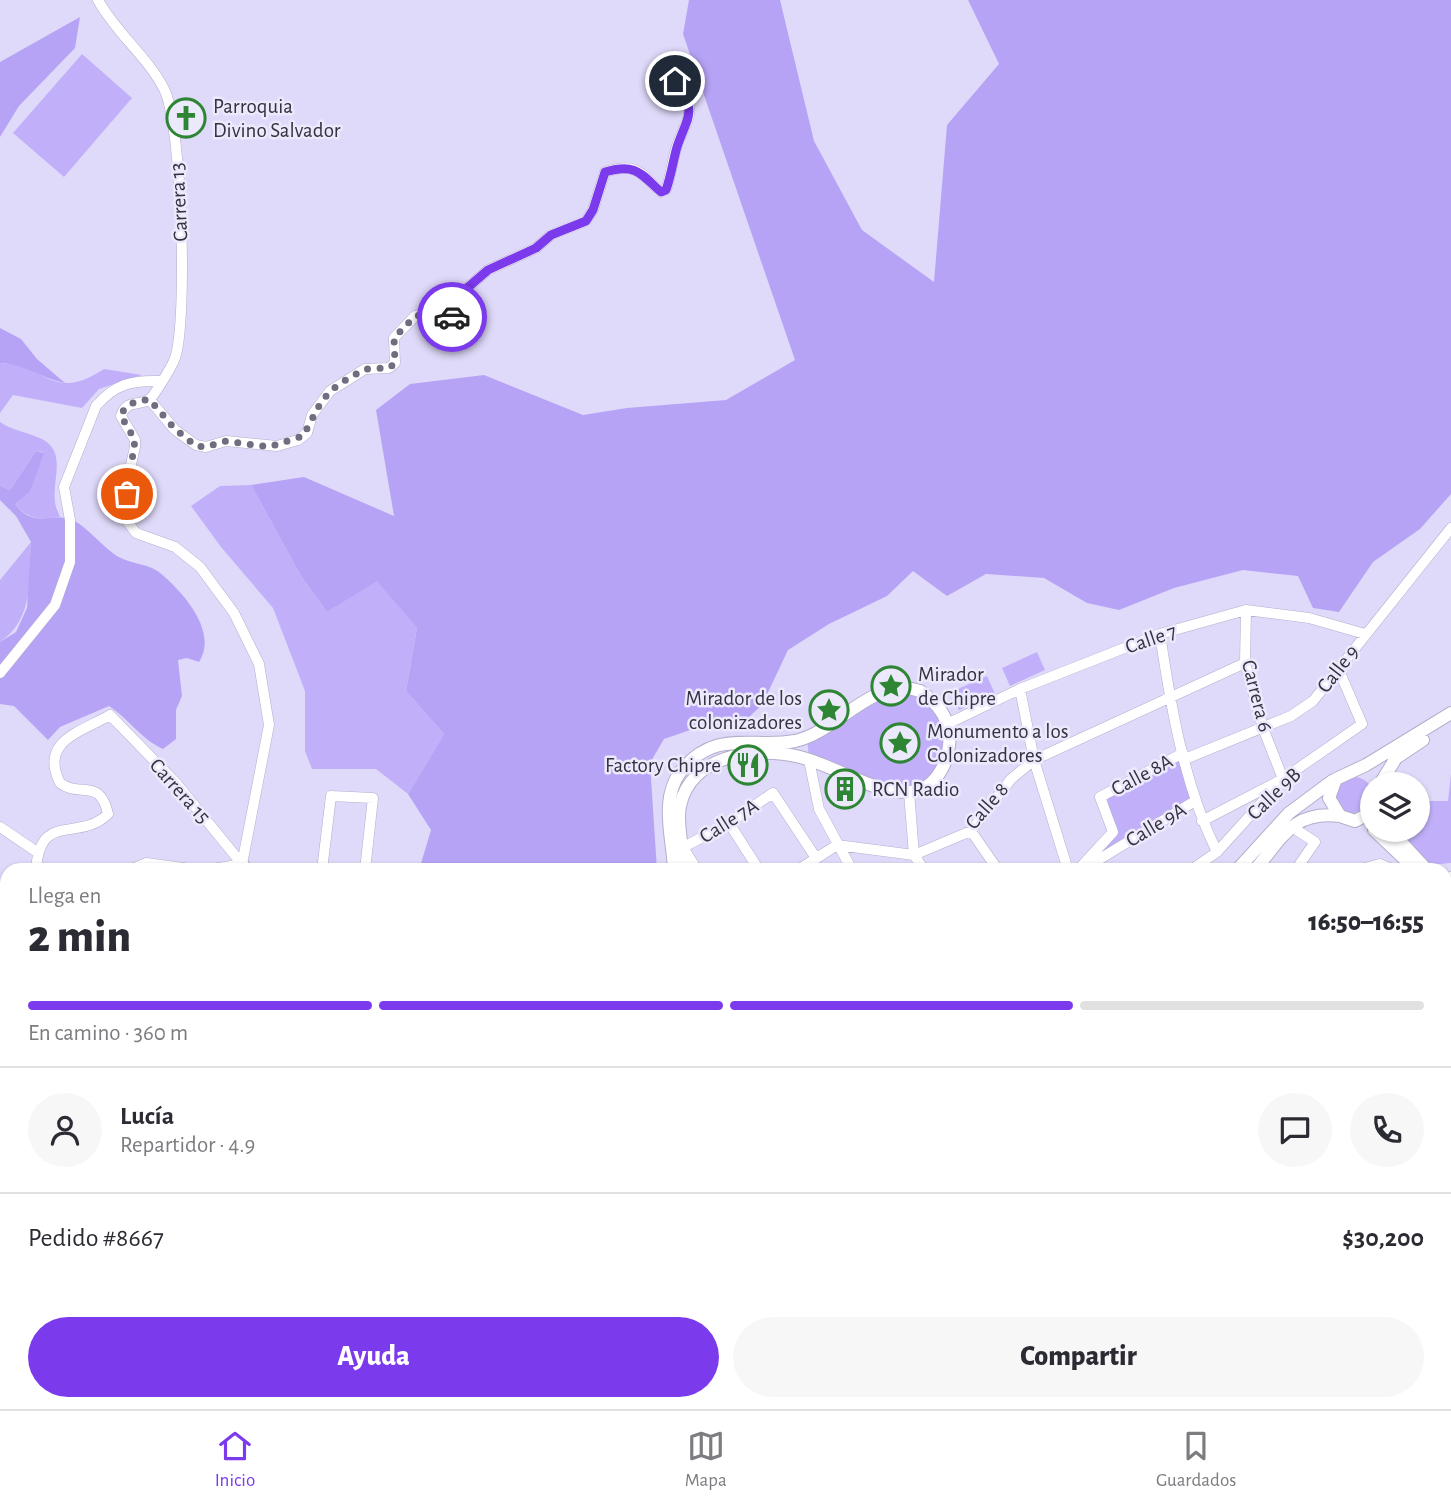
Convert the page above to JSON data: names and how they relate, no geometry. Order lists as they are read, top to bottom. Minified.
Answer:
{"streets":{"street":["Carrera 13","Calle 7","Calle 9","Carrera 6","Calle 8A","Carrera 15","Calle 9B","Calle 8","Calle 7A","Calle 9A"]},"crossings":[["Calle 7","Calle 9"],["Calle 7","Carrera 6"],["Calle 9","Carrera 6"],["Calle 9","Calle 8A"],["Calle 9","Calle 9B"],["Carrera 6","Calle 9B"],["Carrera 6","Calle 8"],["Carrera 6","Calle 9A"],["Calle 9B","Calle 9A"]],"places":{"church":["Parroquia Divino Salvador"],"place":["Mirador de Chipre","Mirador de los colonizadores","Monumento a los Colonizadores"],"restaurant":["Factory Chipre"],"building":["RCN Radio"]},"page":{"heading":["2 min","Llega en","16:50–16:55"],"panel":["Lucía","Repartidor · 4.9","Pedido #8667","$30,200"],"bar":"En camino · 360 m","buttons":["Ayuda","Compartir"],"tabs":["Inicio","Mapa","Guardados"]}}
